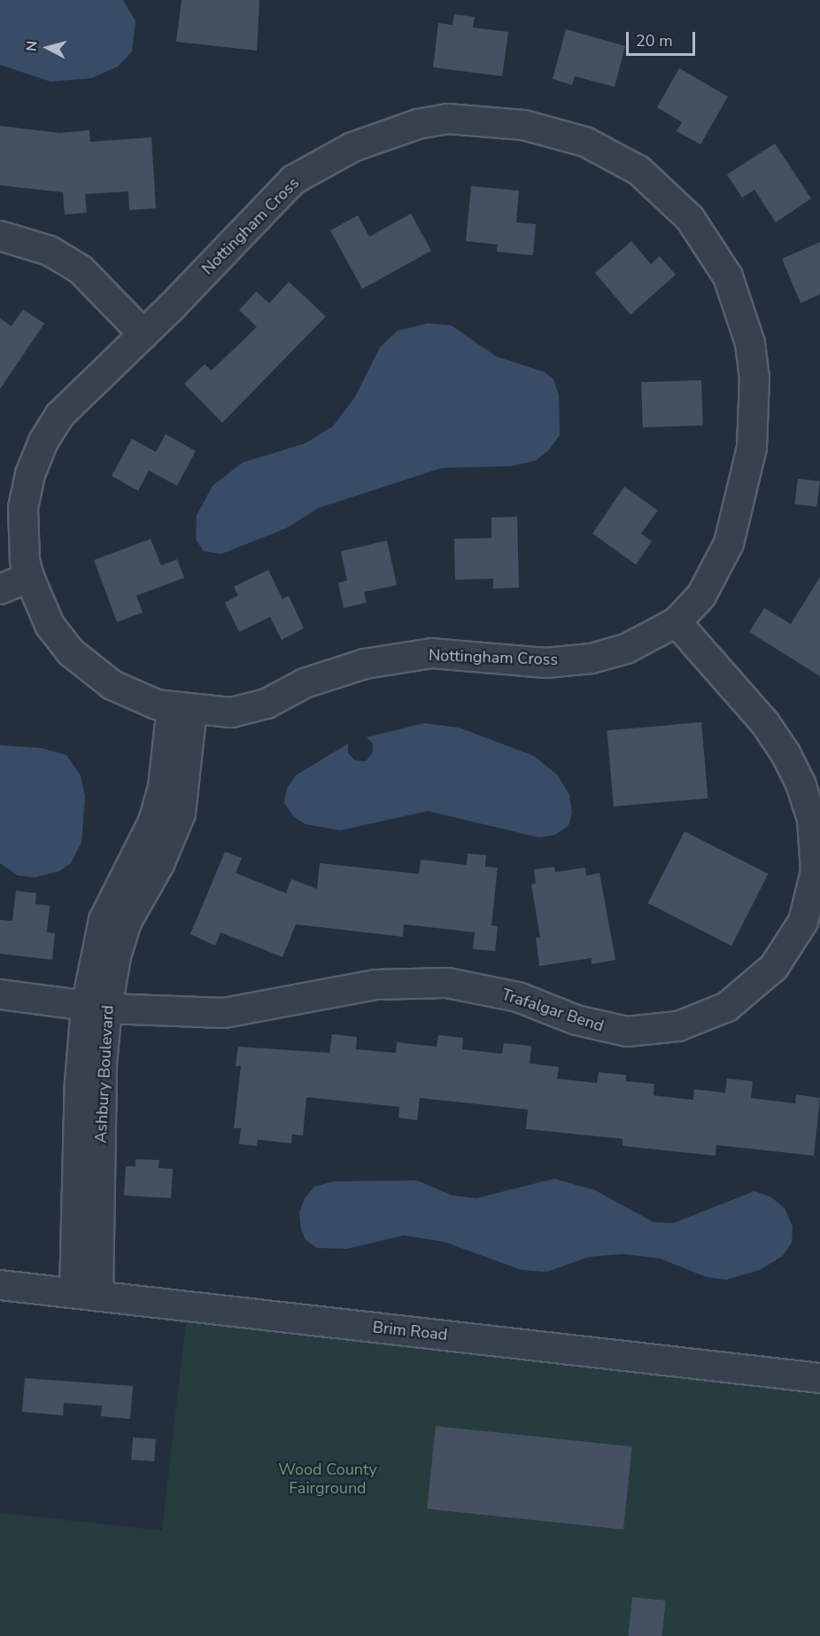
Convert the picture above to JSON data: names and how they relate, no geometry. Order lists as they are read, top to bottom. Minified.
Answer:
{"streets":{"street":["Nottingham Cross","Trafalgar Bend","Ashbury Boulevard","Brim Road"]},"crossings":[["Nottingham Cross","Trafalgar Bend"],["Nottingham Cross","Ashbury Boulevard"],["Trafalgar Bend","Ashbury Boulevard"],["Ashbury Boulevard","Brim Road"]],"parks":["Wood County Fairground"],"scale_bar":"20 m","north":"left"}
